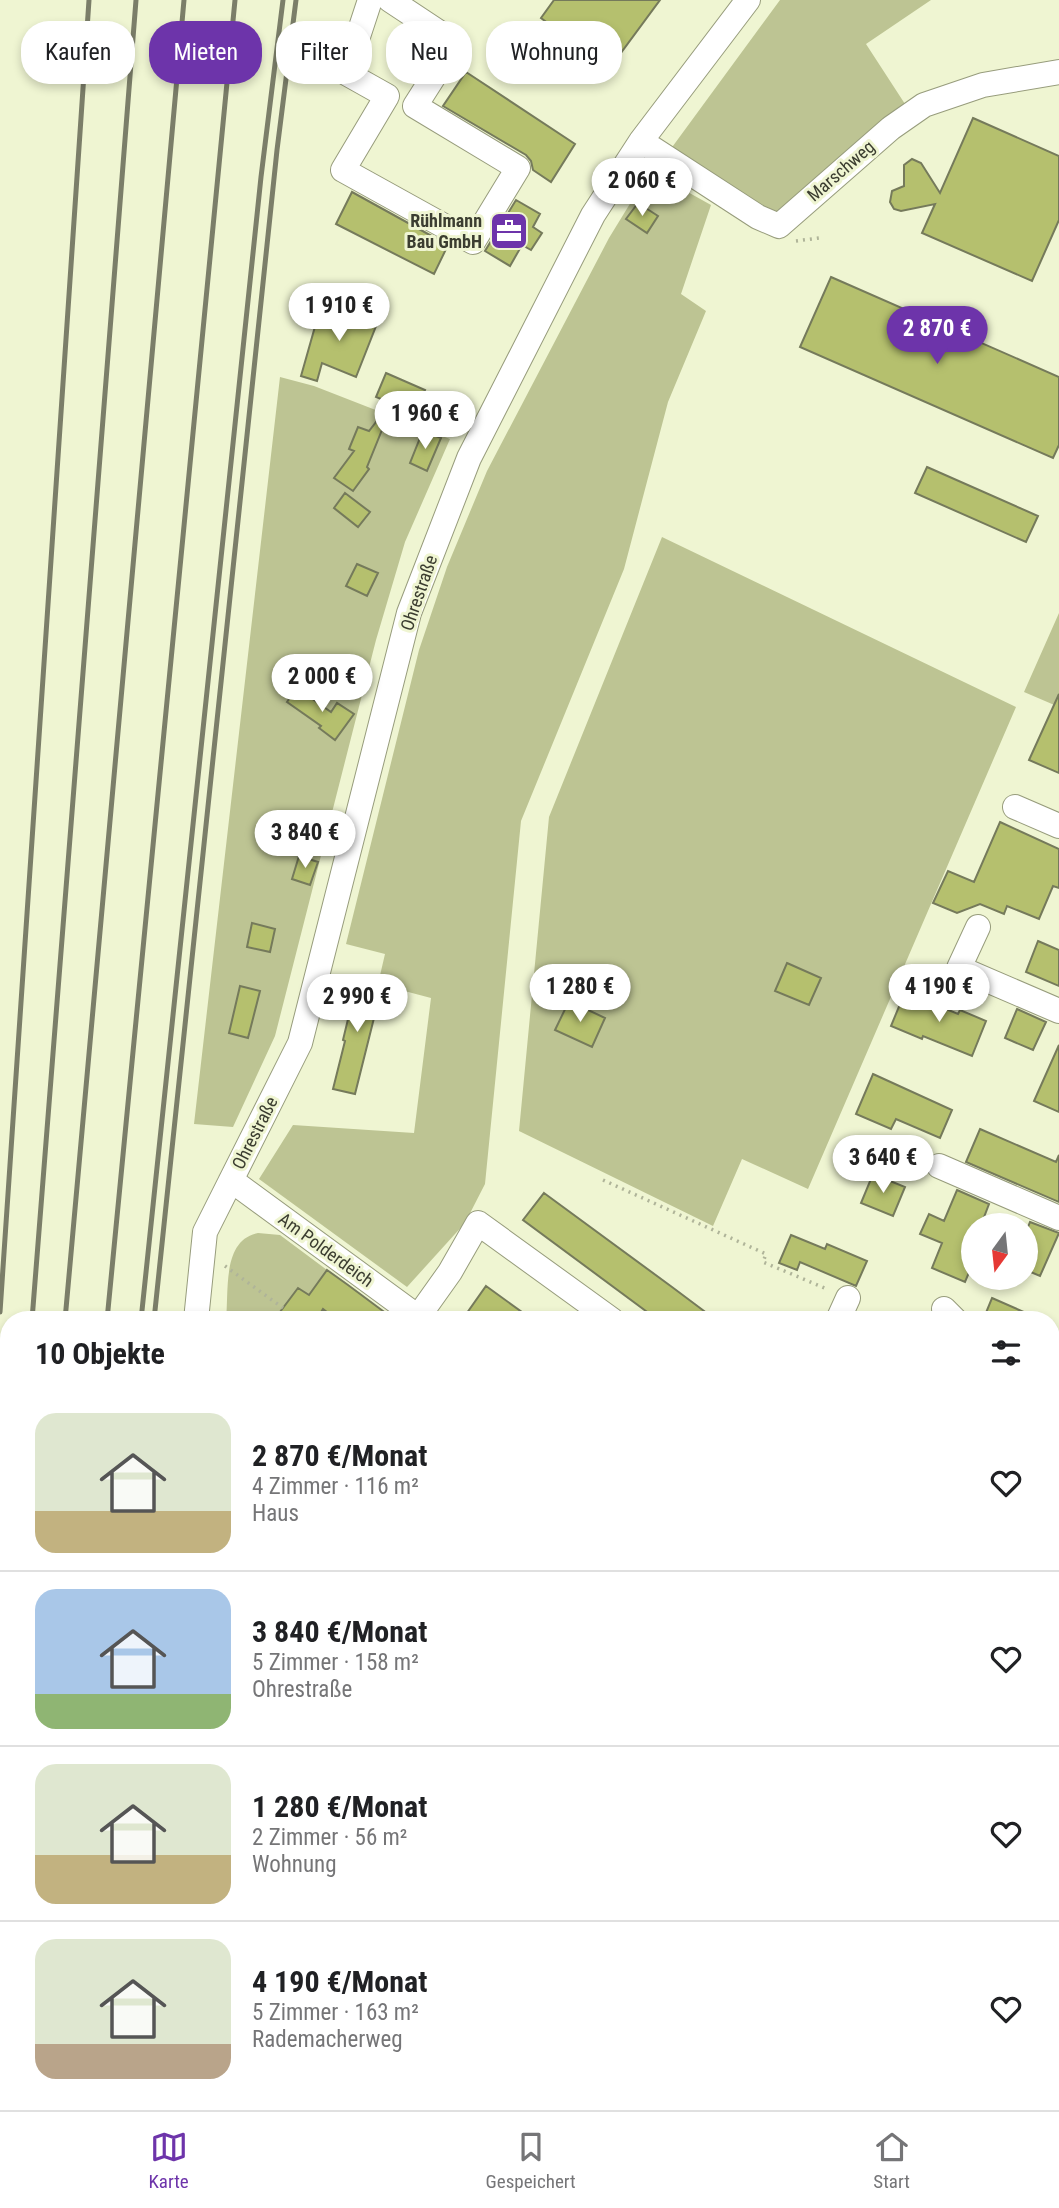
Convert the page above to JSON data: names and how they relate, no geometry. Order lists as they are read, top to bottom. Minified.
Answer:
{"streets":{"street":["Marschweg","Ohrestraße","Am Polderdeich"]},"crossings":[["Marschweg","Ohrestraße"],["Ohrestraße","Am Polderdeich"]],"places":{"office":["Rühlmann Bau GmbH"]},"north":"bottom","page":{"chip":["Kaufen","Mieten","Filter","Neu","Wohnung"],"price":["2 060 €","1 910 €","2 870 €","1 960 €","2 000 €","3 840 €","1 280 €","4 190 €","2 990 €","3 640 €"],"heading":"10 Objekte","list":[{"name":"2 870 €/Monat","note":"4 Zimmer · 116 m² · Haus"},{"name":"3 840 €/Monat","note":"5 Zimmer · 158 m² · Ohrestraße"},{"name":"1 280 €/Monat","note":"2 Zimmer · 56 m² · Wohnung"},{"name":"4 190 €/Monat","note":"5 Zimmer · 163 m² · Rademacherweg"}],"tabs":["Karte","Gespeichert","Start"]}}
